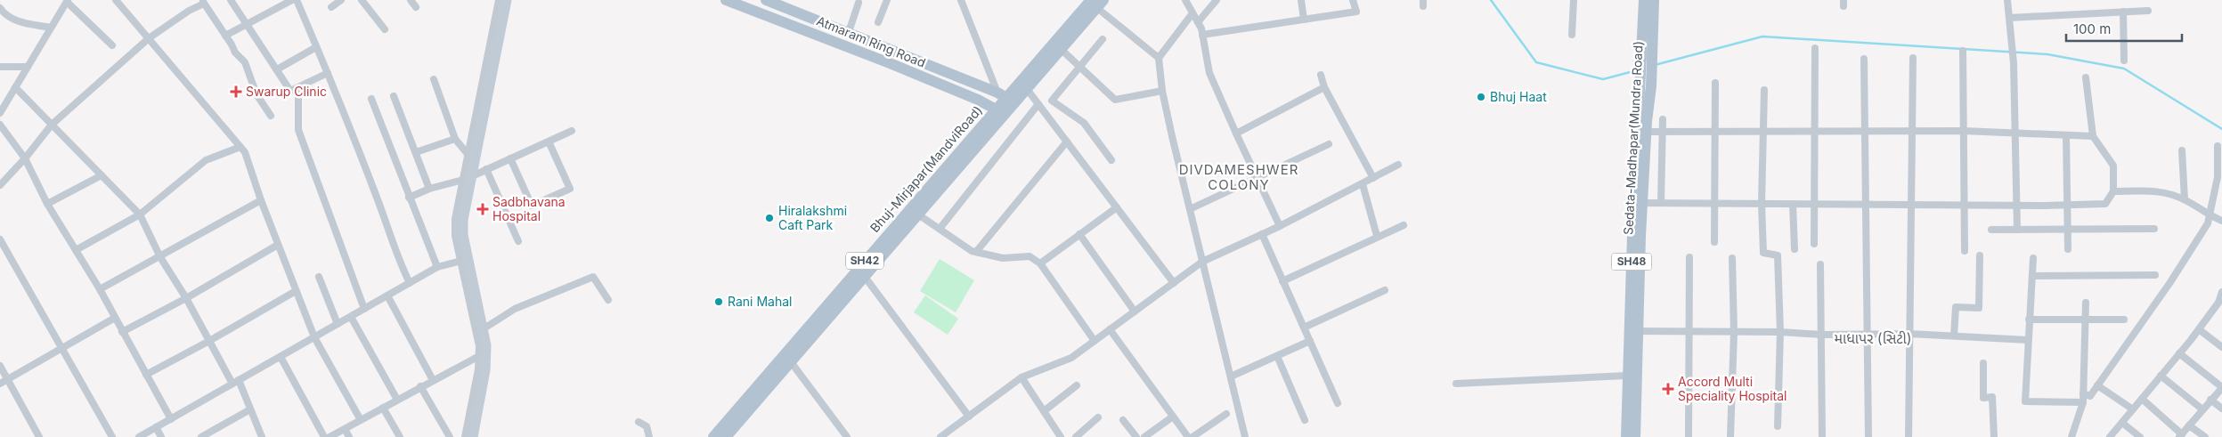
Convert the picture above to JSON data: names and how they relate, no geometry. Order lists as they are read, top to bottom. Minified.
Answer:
{"streets":{"main road":["Atmaram Ring Road","Sedata-Madhapar(Mundra Road)","Bhuj-Mirjapar(MandviRoad)","SH42","SH48"]},"crossings":[["Atmaram Ring Road","Bhuj-Mirjapar(MandviRoad)"]],"districts":["DIVDAMESHWER COLONY","માધાપર (સિટી)"],"places":{"health":["Swarup Clinic","Sadbhavana Hospital","Accord Multi Speciality Hospital"],"other":["Bhuj Haat","Hiralakshmi Caft Park","Rani Mahal"]},"scale_bar":"100 m"}
